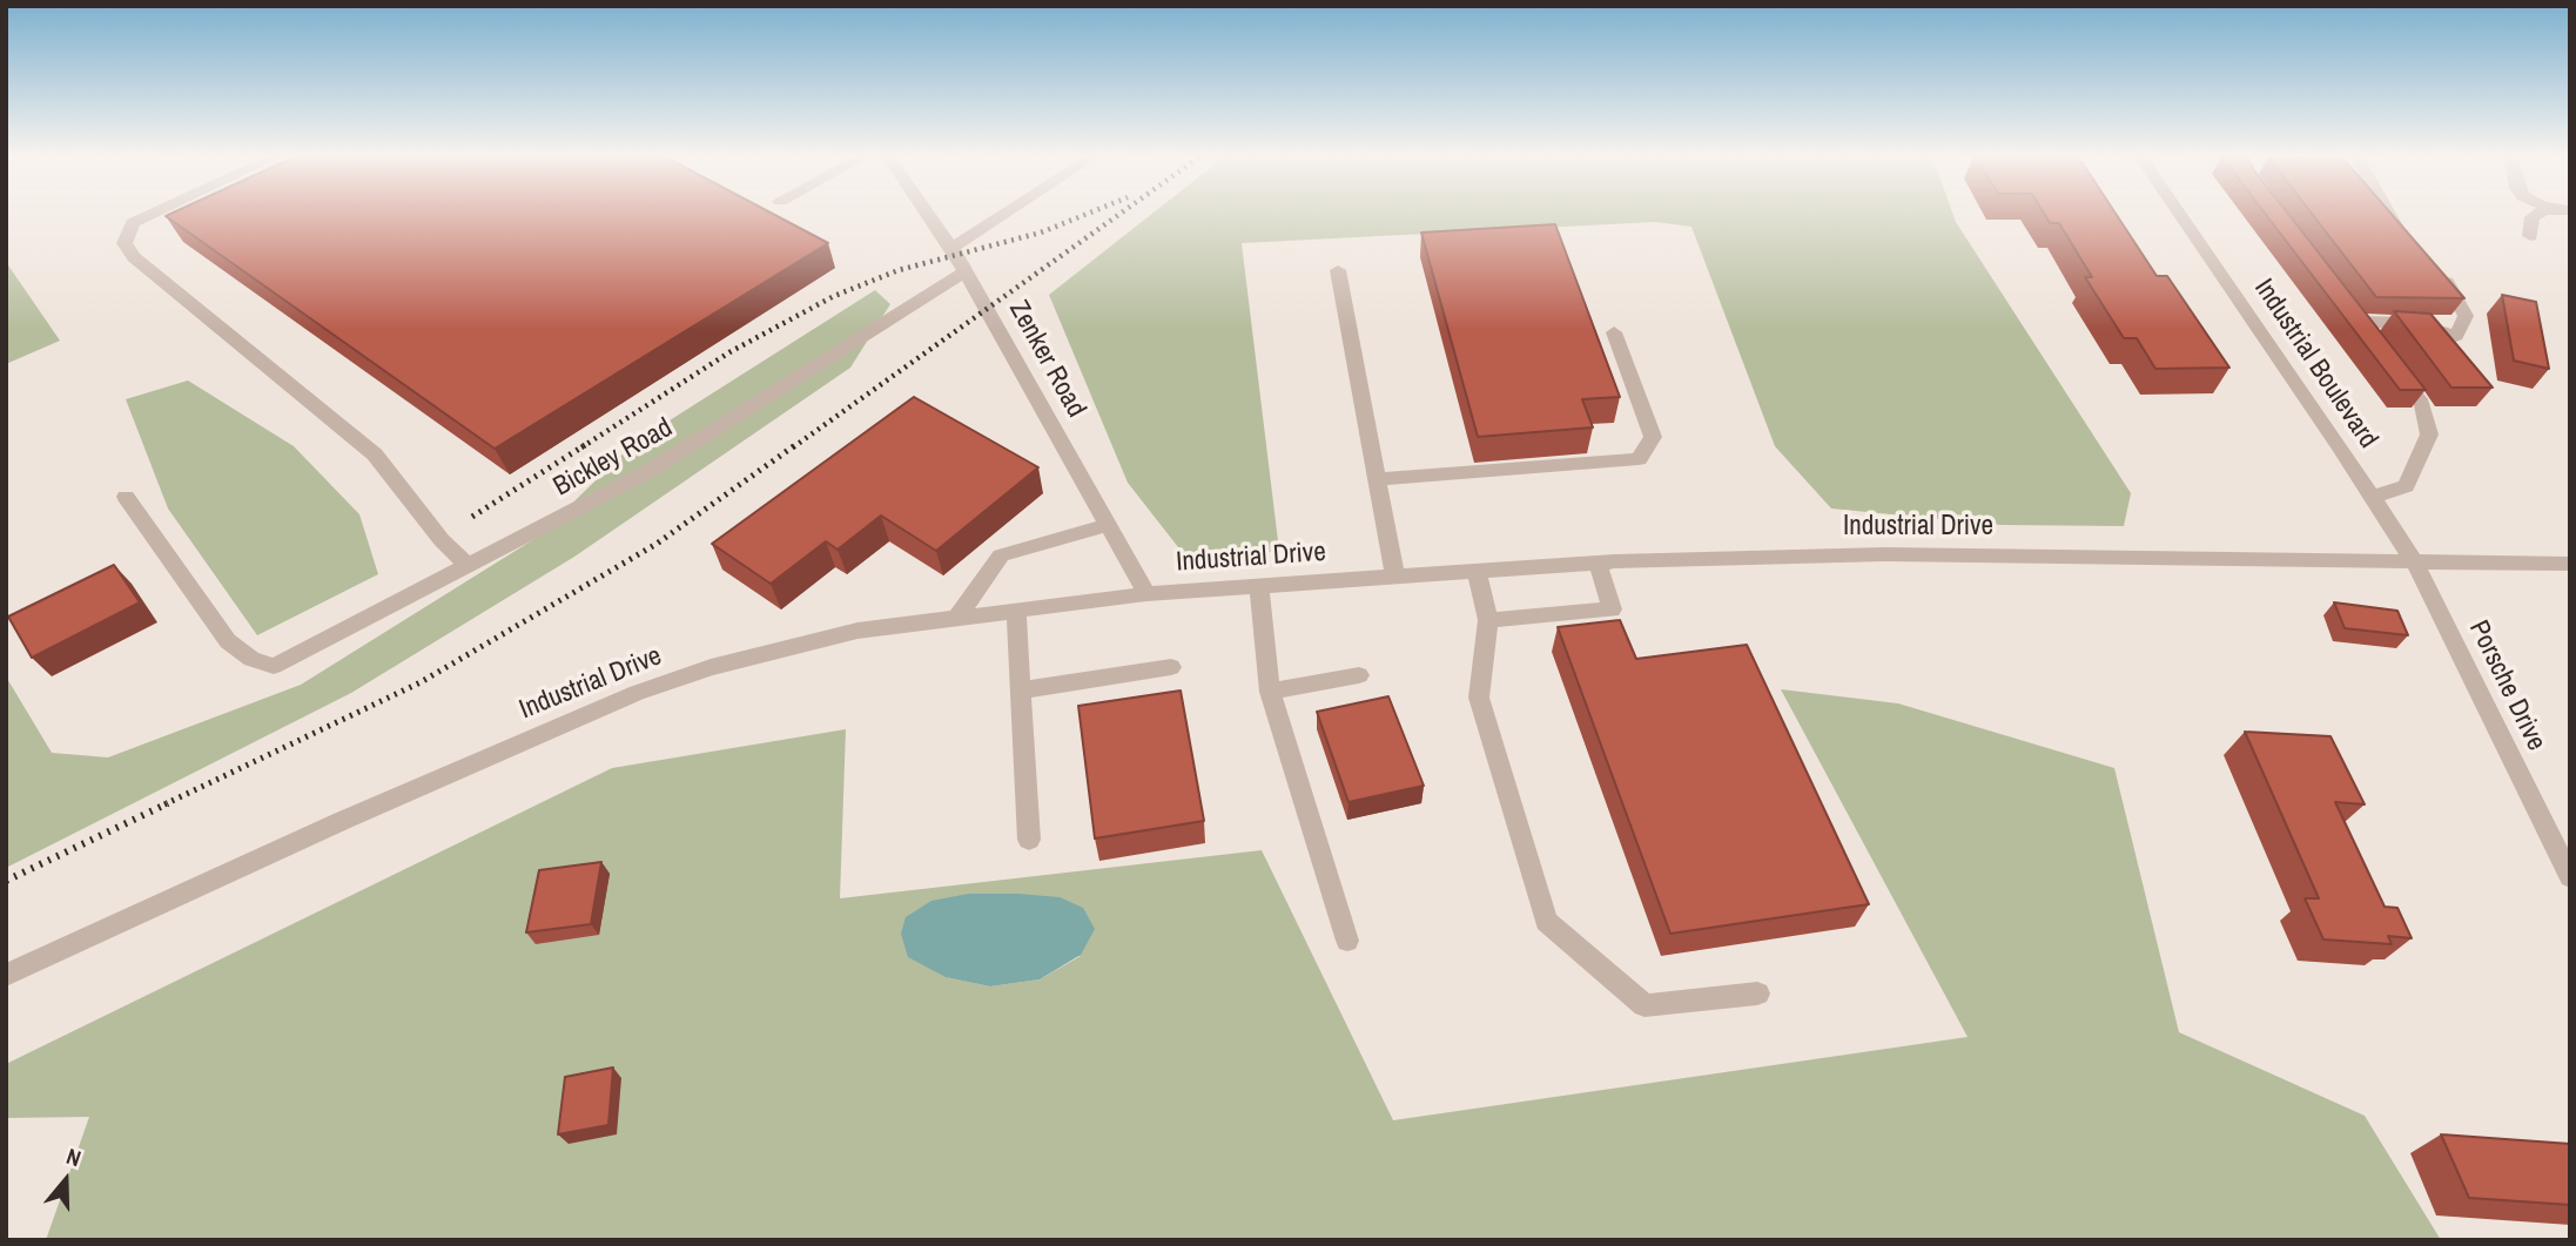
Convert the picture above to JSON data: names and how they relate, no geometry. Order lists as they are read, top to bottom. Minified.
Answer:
{"streets":{"street":["Zenker Road","Industrial Boulevard","Bickley Road","Industrial Drive","Porsche Drive"]},"crossings":[["Zenker Road","Bickley Road"],["Zenker Road","Industrial Drive"],["Industrial Boulevard","Industrial Drive"],["Industrial Boulevard","Porsche Drive"],["Industrial Drive","Porsche Drive"]],"north":"top"}
